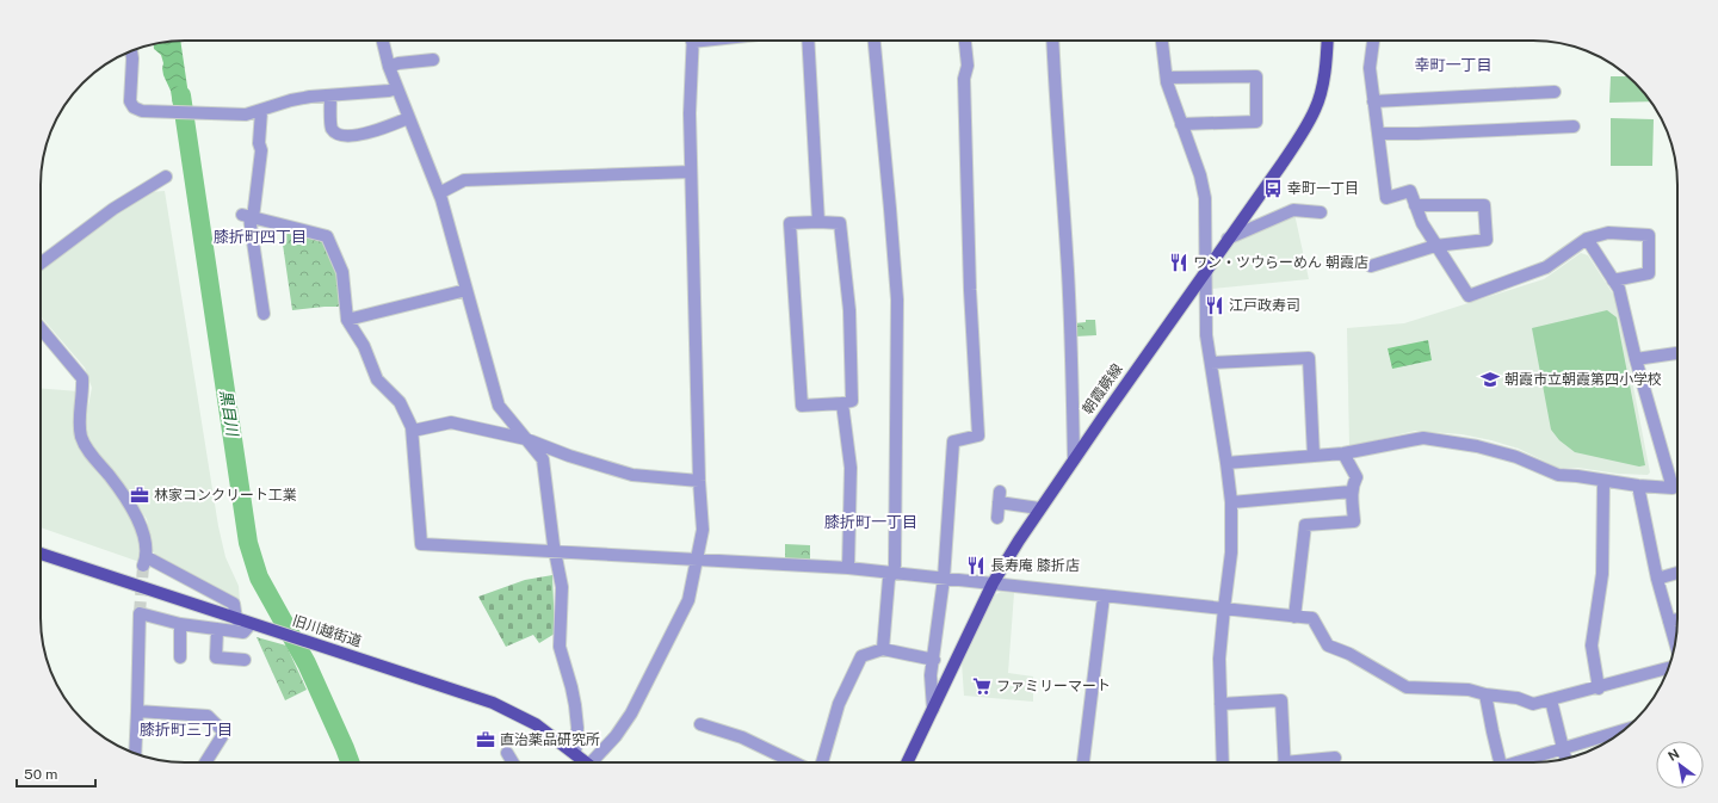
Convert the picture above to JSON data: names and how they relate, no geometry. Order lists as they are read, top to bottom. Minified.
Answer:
{"streets":{"main road":["朝霞蕨線","旧川越街道"]},"districts":["幸町一丁目","膝折町四丁目","膝折町一丁目","膝折町三丁目"],"water":["黒目川"],"places":{"bus stop":["幸町一丁目"],"restaurant":["ワン・ツウらーめん 朝霞店","江戸政寿司","長寿庵 膝折店"],"school or university":["朝霞市立朝霞第四小学校"],"office":["林家コンクリート工業","直治薬品研究所"],"supermarket":["ファミリーマート"]},"scale_bar":"50 m","north":"top left"}
